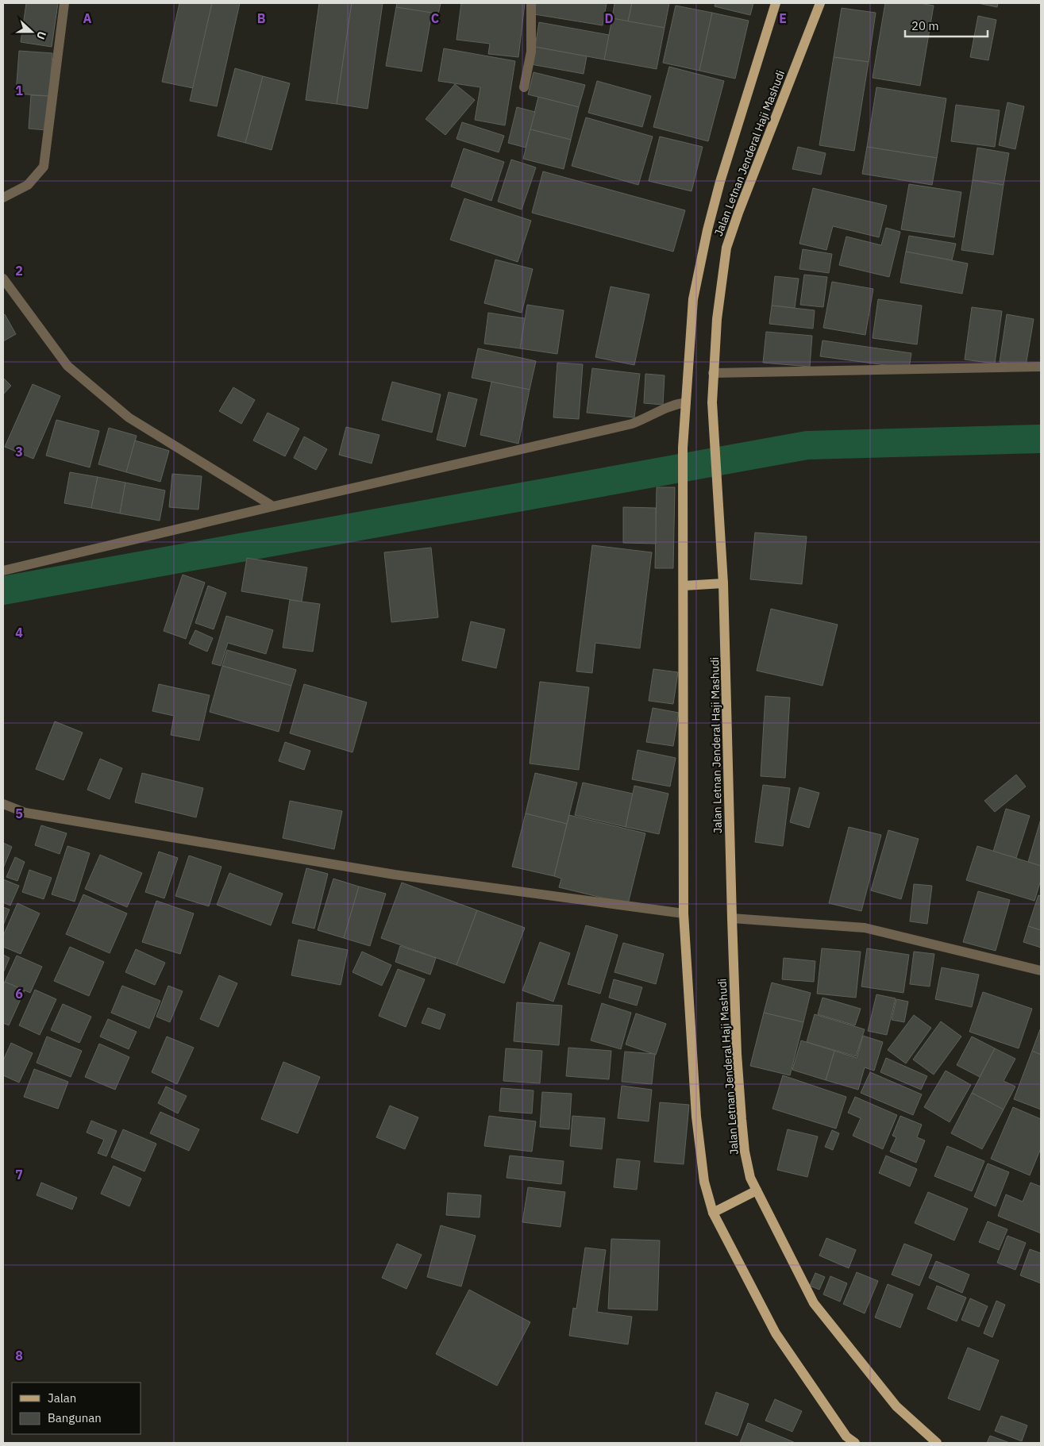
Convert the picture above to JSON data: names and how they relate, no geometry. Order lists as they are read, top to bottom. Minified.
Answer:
{"streets":{"main road":["Jalan Letnan Jenderal Haji Mashudi"]},"legend":["Jalan","Bangunan"],"scale_bar":"20 m","north":"right","grid":{"columns":["A","B","C","D","E"],"rows":["1","2","3","4","5","6","7","8"]}}
